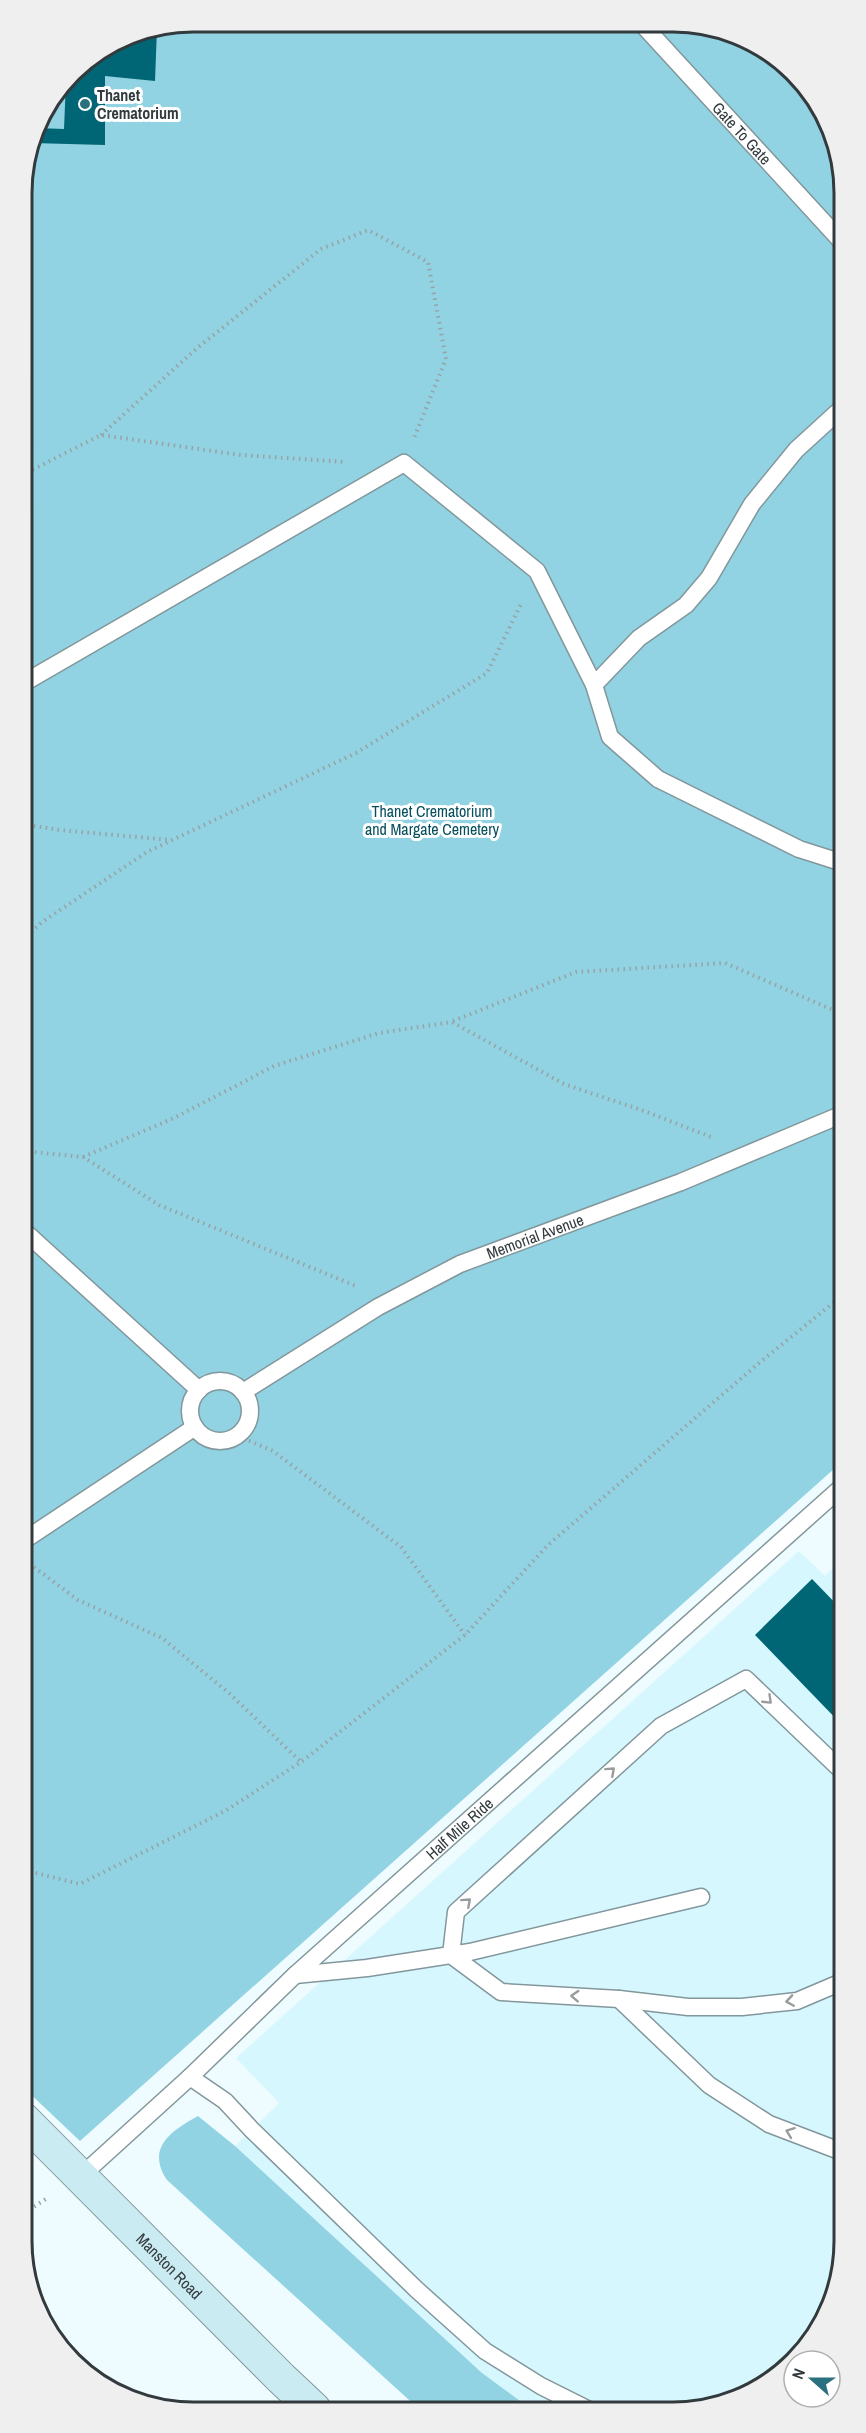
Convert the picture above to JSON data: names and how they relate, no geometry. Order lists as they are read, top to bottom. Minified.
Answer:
{"streets":{"street":["Manston Road"],"lane":["Gate To Gate","Memorial Avenue","Half Mile Ride"]},"crossings":[["Half Mile Ride","Manston Road"]],"parks":["Thanet Crematorium and Margate Cemetery"],"places":["Thanet Crematorium"],"north":"left"}
